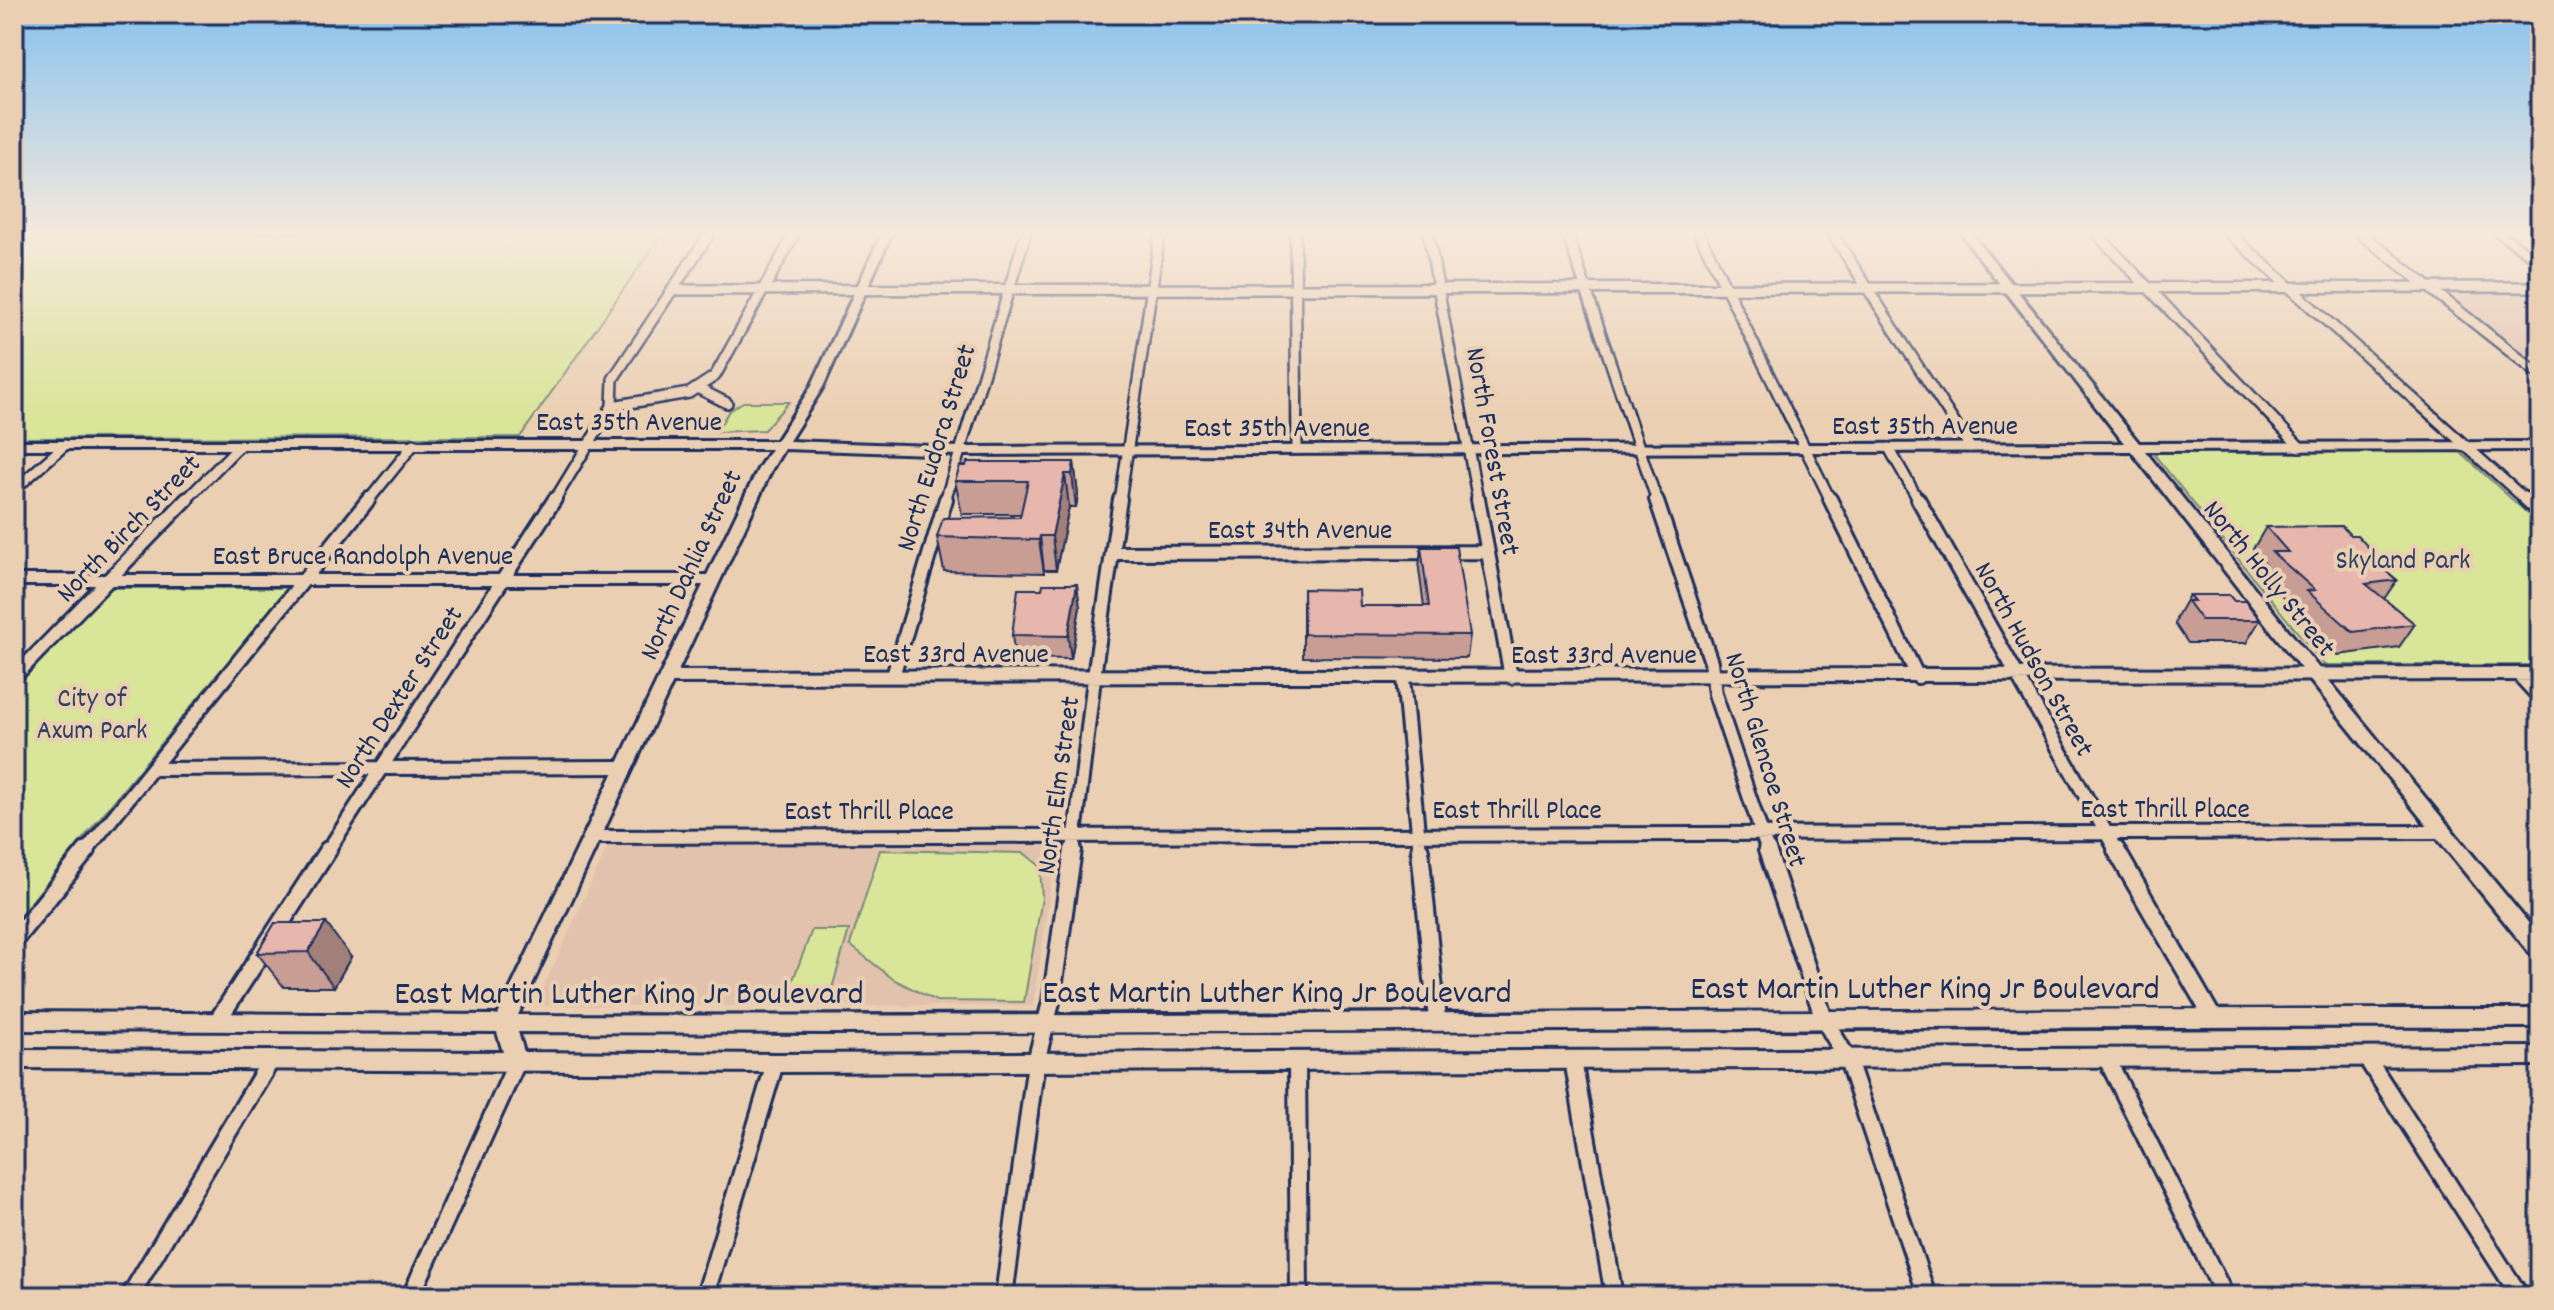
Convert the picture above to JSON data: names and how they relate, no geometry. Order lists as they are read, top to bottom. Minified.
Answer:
{"streets":{"street":["East 35th Avenue","North Eudora Street","North Forest Street","North Birch Street","East 34th Avenue","East Bruce Randolph Avenue","North Dahlia Street","North Holly Street","East 33rd Avenue","North Hudson Street","North Dexter Street","North Glencoe Street","North Elm Street","East Thrill Place","East Martin Luther King Jr Boulevard"]},"crossings":[["East 35th Avenue","North Eudora Street"],["East 35th Avenue","North Forest Street"],["East 35th Avenue","North Birch Street"],["East 35th Avenue","North Dahlia Street"],["East 35th Avenue","North Holly Street"],["East 35th Avenue","North Hudson Street"],["East 35th Avenue","North Dexter Street"],["East 35th Avenue","North Glencoe Street"],["East 35th Avenue","North Elm Street"],["North Eudora Street","East 33rd Avenue"],["North Forest Street","East 34th Avenue"],["North Forest Street","East 33rd Avenue"],["North Birch Street","East Bruce Randolph Avenue"],["East 34th Avenue","North Elm Street"],["East Bruce Randolph Avenue","North Dahlia Street"],["East Bruce Randolph Avenue","North Dexter Street"],["North Dahlia Street","East 33rd Avenue"],["North Dahlia Street","East Thrill Place"],["North Dahlia Street","East Martin Luther King Jr Boulevard"],["North Holly Street","East 33rd Avenue"],["North Holly Street","East Thrill Place"],["East 33rd Avenue","North Hudson Street"],["East 33rd Avenue","North Glencoe Street"],["East 33rd Avenue","North Elm Street"],["North Hudson Street","East Thrill Place"],["North Hudson Street","East Martin Luther King Jr Boulevard"],["North Dexter Street","East Martin Luther King Jr Boulevard"],["North Glencoe Street","East Thrill Place"],["North Glencoe Street","East Martin Luther King Jr Boulevard"],["North Elm Street","East Thrill Place"],["North Elm Street","East Martin Luther King Jr Boulevard"]],"parks":["Skyland Park","City of Axum Park"]}
